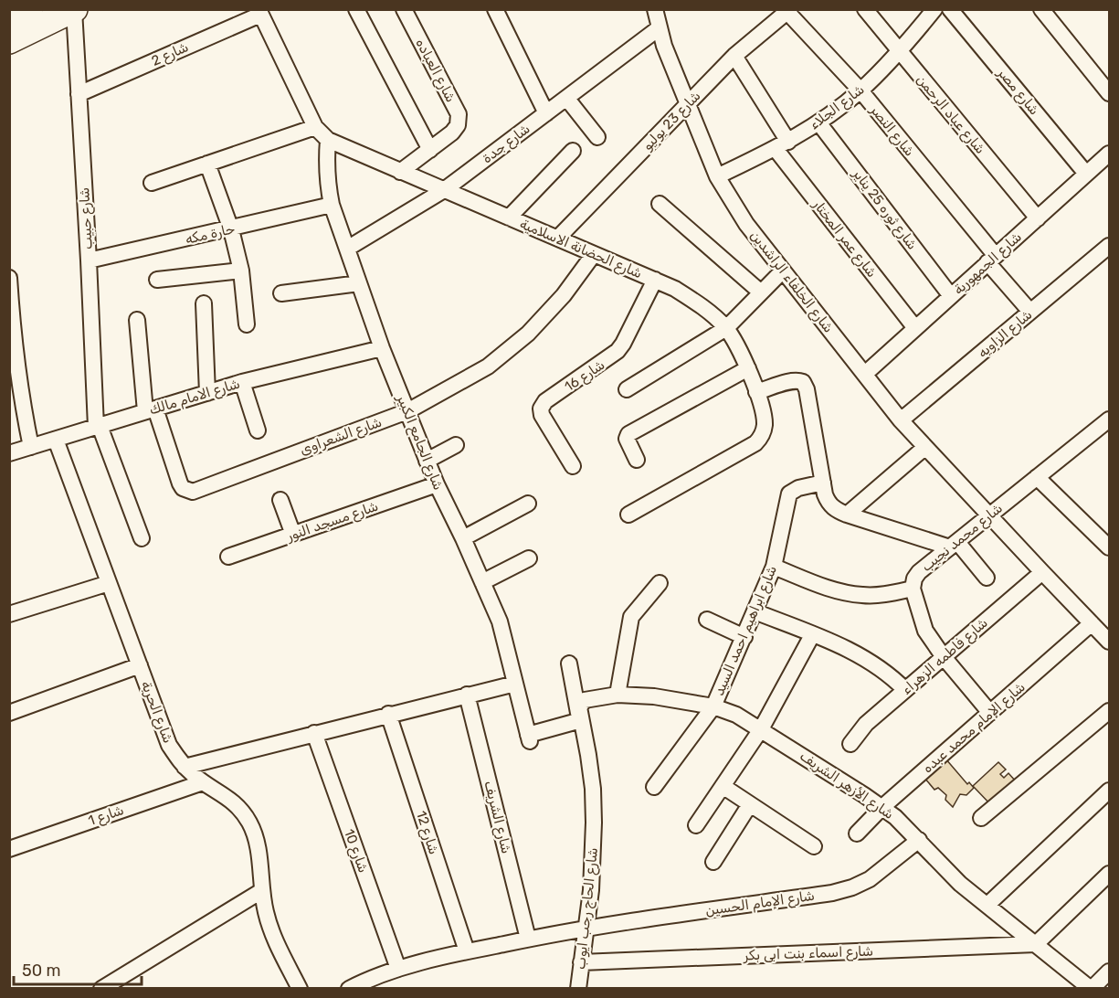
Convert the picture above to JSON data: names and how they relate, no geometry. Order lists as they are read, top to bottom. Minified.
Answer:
{"streets":{"street":["شارع 2","شارع العباده","شارع مصر","شارع الجلاء","شارع عباد الرحمن","شارع 23 يوليو","شارع النصر","شارع جدة","شارع ثوره 25 يناير","شارع حبيب","حارة مكه","شارع عمر المختار","شارع الحضانة الاسلامية","شارع الجمهورية","شارع الخلفاء الراشدين","شارع الزاويه","شارع 16","شارع الامام مالك","شارع الشعراوى","شارع الجامع الكبير","شارع مسجد النور","شارع محمد نجيب","شارع ابراهيم احمد السيد","شارع فاطمه الزهراء","شارع الحرية","شارع الإمام محمد عبده","شارع الأزهر الشريف","شارع 1","شارع الشريف","شارع 12","شارع 10","شارع الإمام الحسين","شارع الحاج رجب ايوب","شارع اسماء بنت ابى بكر"]},"crossings":[["شارع 2","شارع حبيب"],["شارع العباده","شارع الحضانة الاسلامية"],["شارع مصر","شارع الجمهورية"],["شارع الجلاء","شارع عباد الرحمن"],["شارع الجلاء","شارع النصر"],["شارع الجلاء","شارع ثوره 25 يناير"],["شارع الجلاء","شارع عمر المختار"],["شارع الجلاء","شارع الخلفاء الراشدين"],["شارع عباد الرحمن","شارع الجمهورية"],["شارع 23 يوليو","شارع النصر"],["شارع 23 يوليو","شارع عمر المختار"],["شارع 23 يوليو","شارع الحضانة الاسلامية"],["شارع 23 يوليو","شارع الخلفاء الراشدين"],["شارع النصر","شارع الجمهورية"],["شارع النصر","شارع الزاويه"],["شارع جدة","شارع الحضانة الاسلامية"],["شارع جدة","شارع الخلفاء الراشدين"],["شارع جدة","شارع الجامع الكبير"],["شارع ثوره 25 يناير","شارع الجمهورية"],["شارع حبيب","حارة مكه"],["شارع حبيب","شارع الامام مالك"],["حارة مكه","شارع الجامع الكبير"],["شارع عمر المختار","شارع الجمهورية"],["شارع الحضانة الاسلامية","شارع 16"],["شارع الحضانة الاسلامية","شارع الشعراوى"],["شارع الحضانة الاسلامية","شارع الجامع الكبير"],["شارع الجمهورية","شارع الخلفاء الراشدين"],["شارع الخلفاء الراشدين","شارع الزاويه"],["شارع الخلفاء الراشدين","شارع محمد نجيب"],["شارع الخلفاء الراشدين","شارع فاطمه الزهراء"],["شارع الخلفاء الراشدين","شارع الإمام محمد عبده"],["شارع الامام مالك","شارع الشعراوى"],["شارع الامام مالك","شارع الجامع الكبير"],["شارع الامام مالك","شارع الحرية"],["شارع الشعراوى","شارع الجامع الكبير"],["شارع الجامع الكبير","شارع مسجد النور"],["شارع الجامع الكبير","شارع الحاج رجب ايوب"],["شارع ابراهيم احمد السيد","شارع الأزهر الشريف"],["شارع الحرية","شارع 1"],["شارع الإمام محمد عبده","شارع الأزهر الشريف"],["شارع الأزهر الشريف","شارع الإمام الحسين"],["شارع الأزهر الشريف","شارع اسماء بنت ابى بكر"],["شارع الشريف","شارع الإمام الحسين"],["شارع 12","شارع الإمام الحسين"],["شارع 10","شارع الإمام الحسين"],["شارع الإمام الحسين","شارع الحاج رجب ايوب"],["شارع الحاج رجب ايوب","شارع اسماء بنت ابى بكر"]],"scale_bar":"50 m"}
